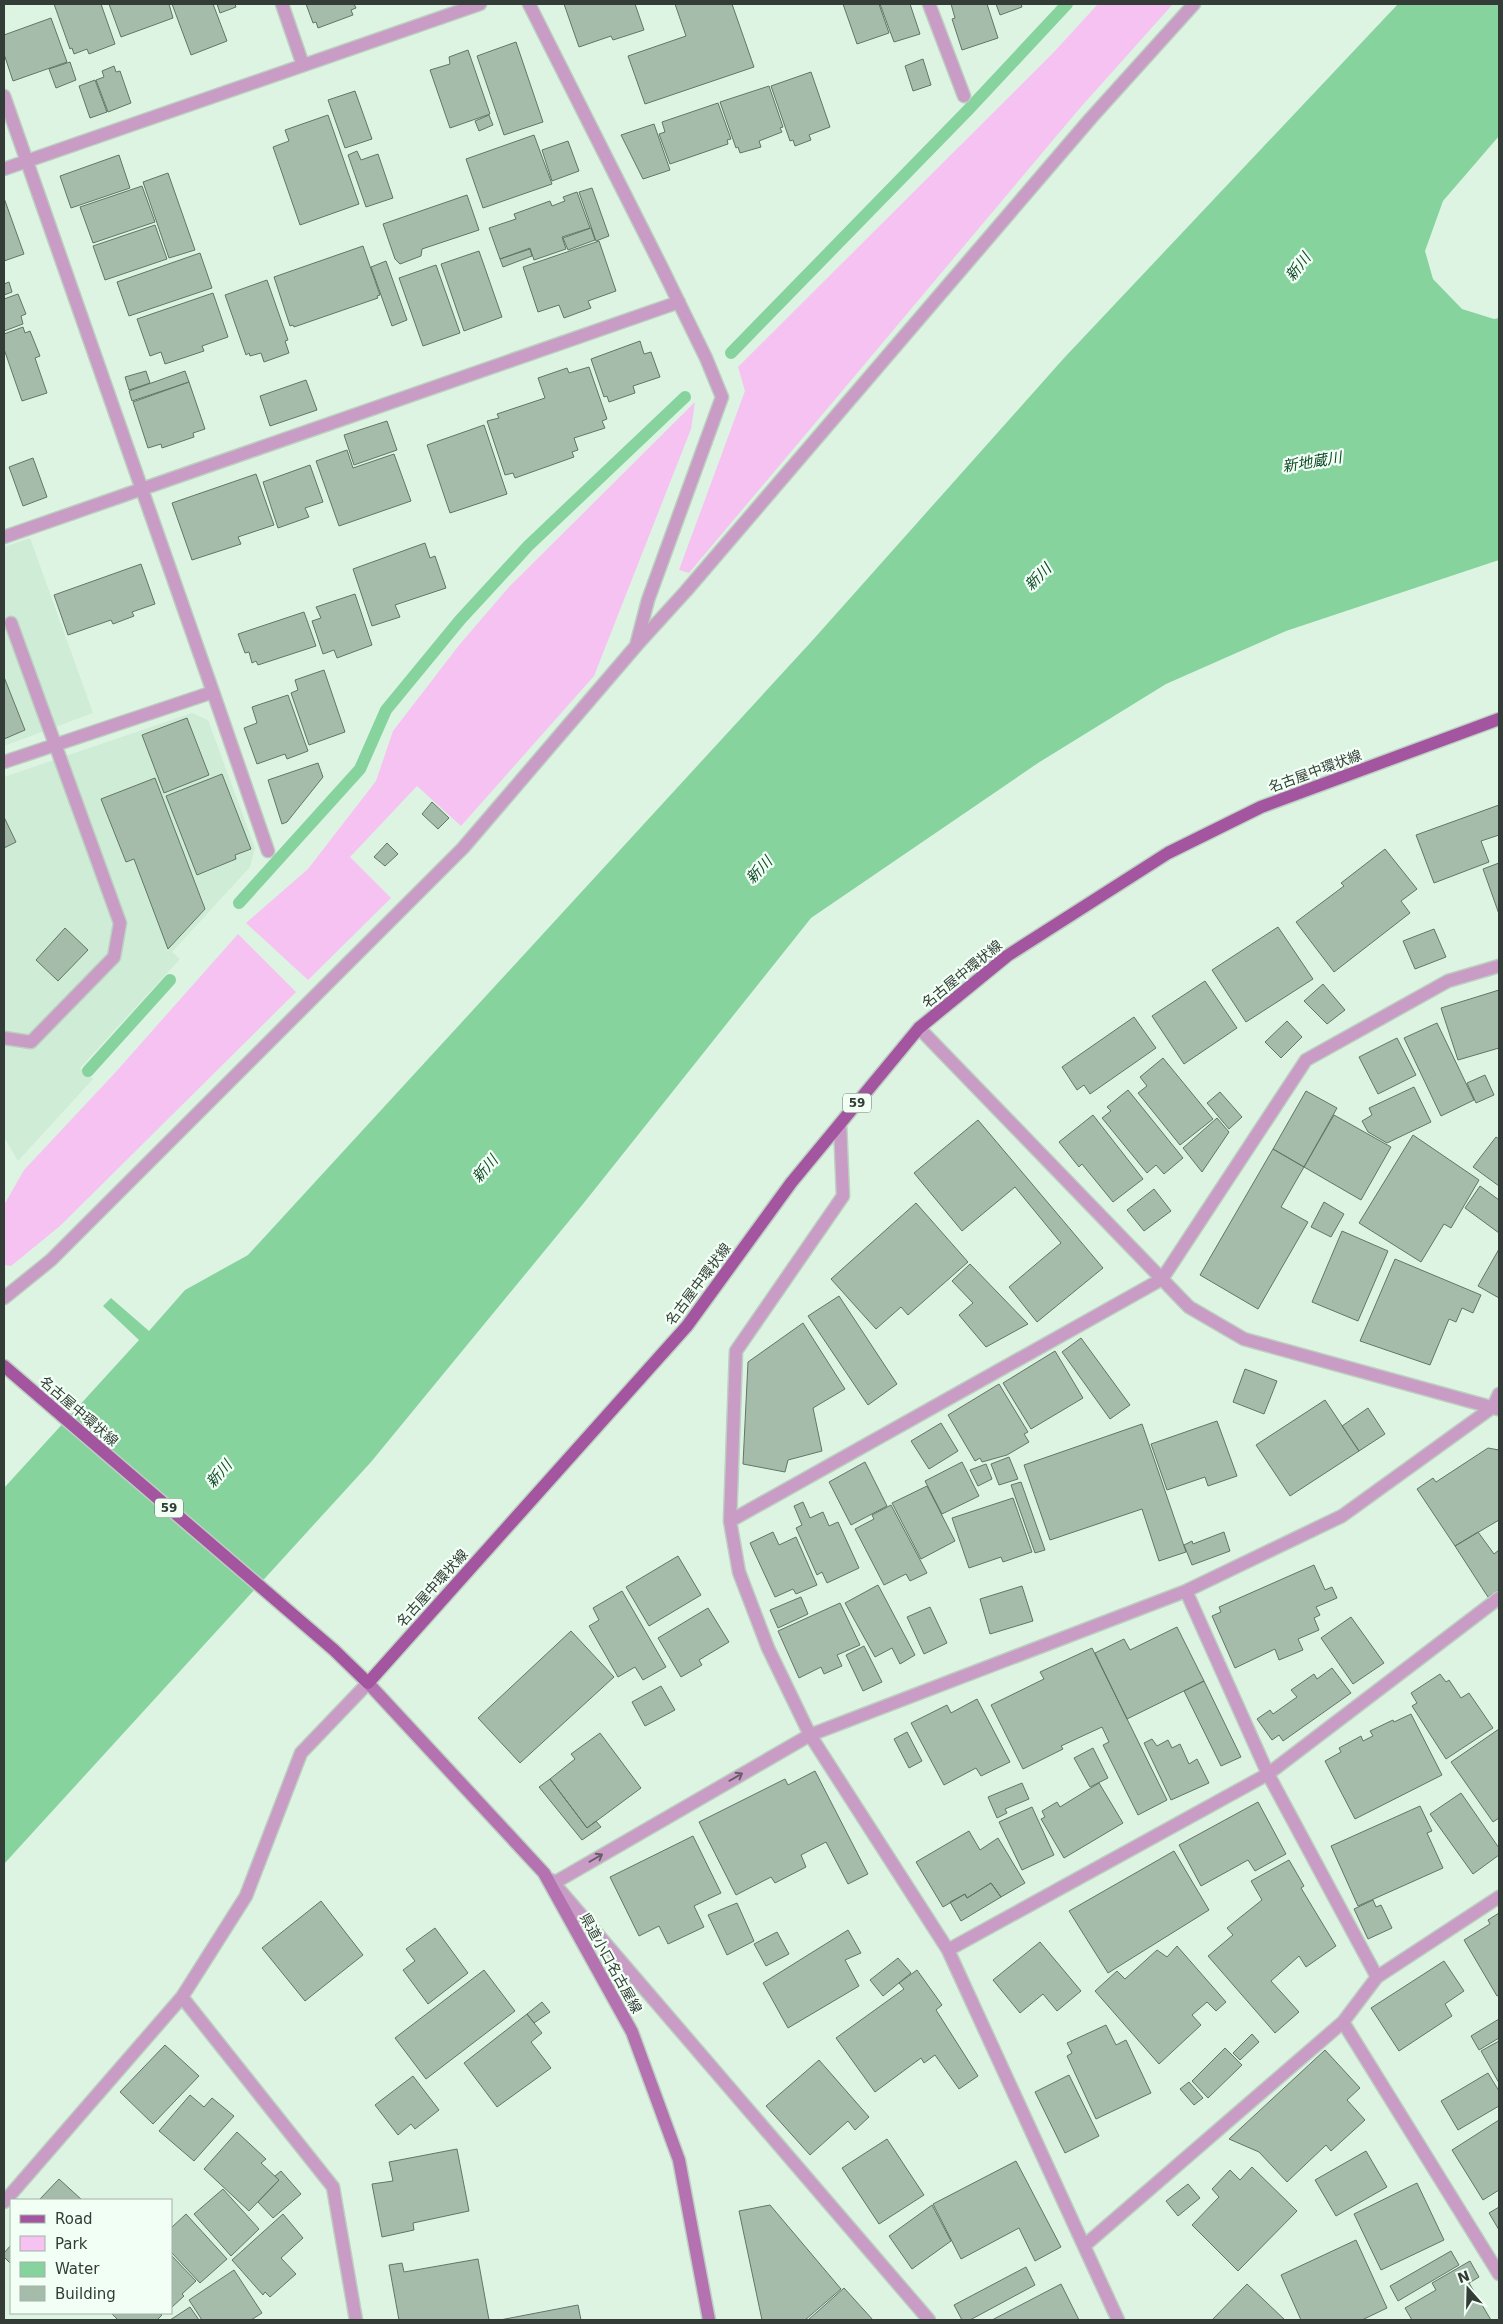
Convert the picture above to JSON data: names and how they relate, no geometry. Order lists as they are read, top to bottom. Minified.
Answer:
{"streets":{"main road":["名古屋中環状線","59","県道小口名古屋線"]},"crossings":[["名古屋中環状線","県道小口名古屋線"]],"water":["新川","新地蔵川"],"legend":["Road","Park","Water","Building"],"north":"top"}
